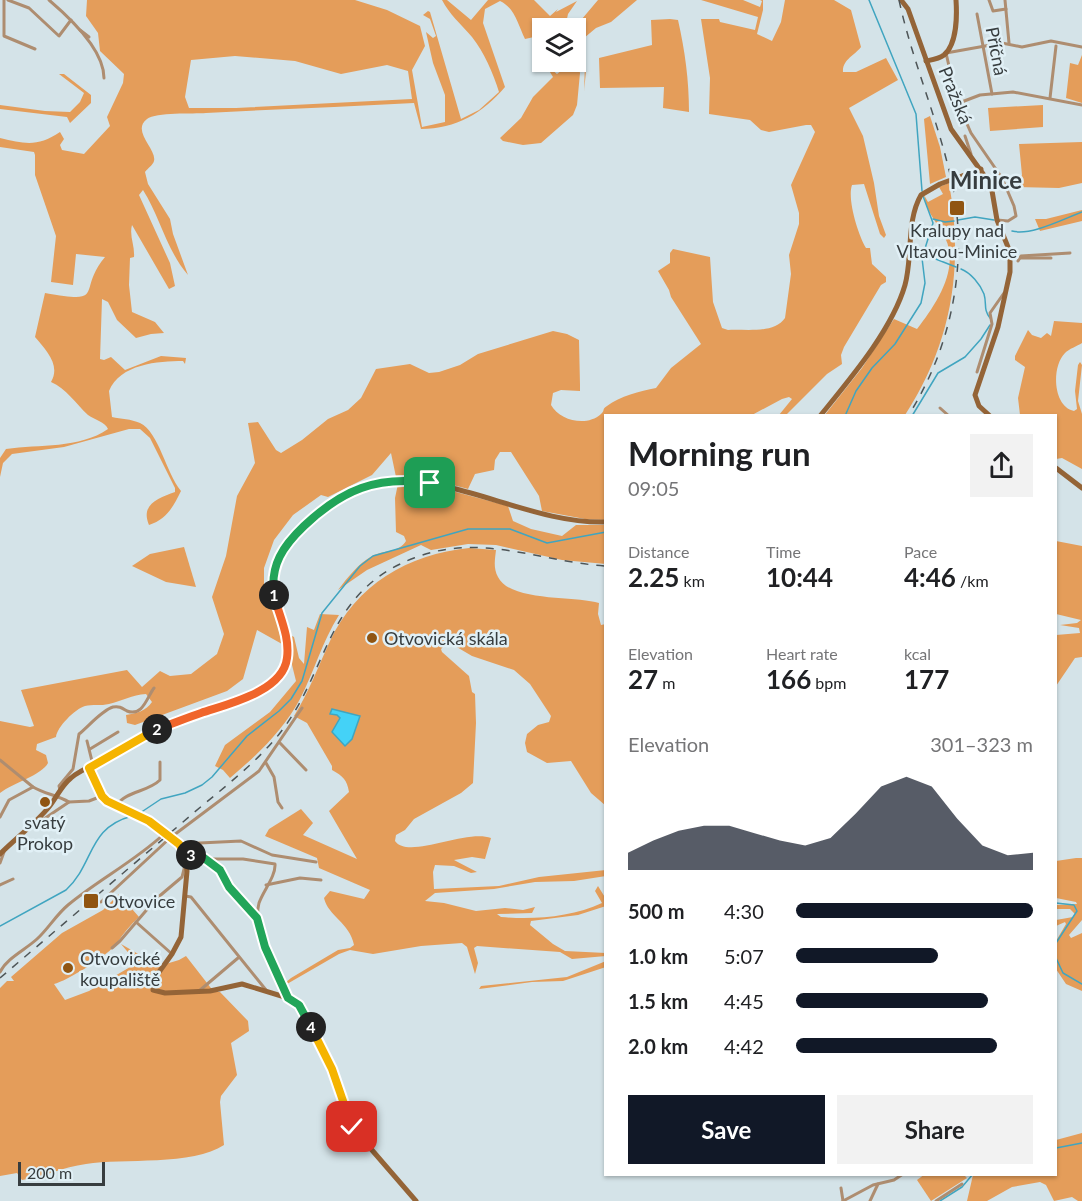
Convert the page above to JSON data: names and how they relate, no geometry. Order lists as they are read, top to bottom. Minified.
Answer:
{"streets":{"main road":["Pražská"],"street":["Příčná"]},"districts":["Minice"],"places":{"transit":["Kralupy nad Vltavou-Minice","Otvovice"],"other":["Otvovická skála","svatý Prokop","Otvovické koupaliště"]},"scale_bar":"200 m","page":{"heading":["Morning run","09:05"],"stats":[["Distance","2.25 km"],["Time","10:44"],["Pace","4:46 /km"],["Elevation","27 m"],["Heart rate","166 bpm"],["kcal","177"]],"pins":["1","2","3","4"],"chart":["Elevation","301–323 m"],"list":[{"name":"500 m","note":"4:30"},{"name":"1.0 km","note":"5:07"},{"name":"1.5 km","note":"4:45"},{"name":"2.0 km","note":"4:42"}],"buttons":["Save","Share"],"scale":"200 m"}}
